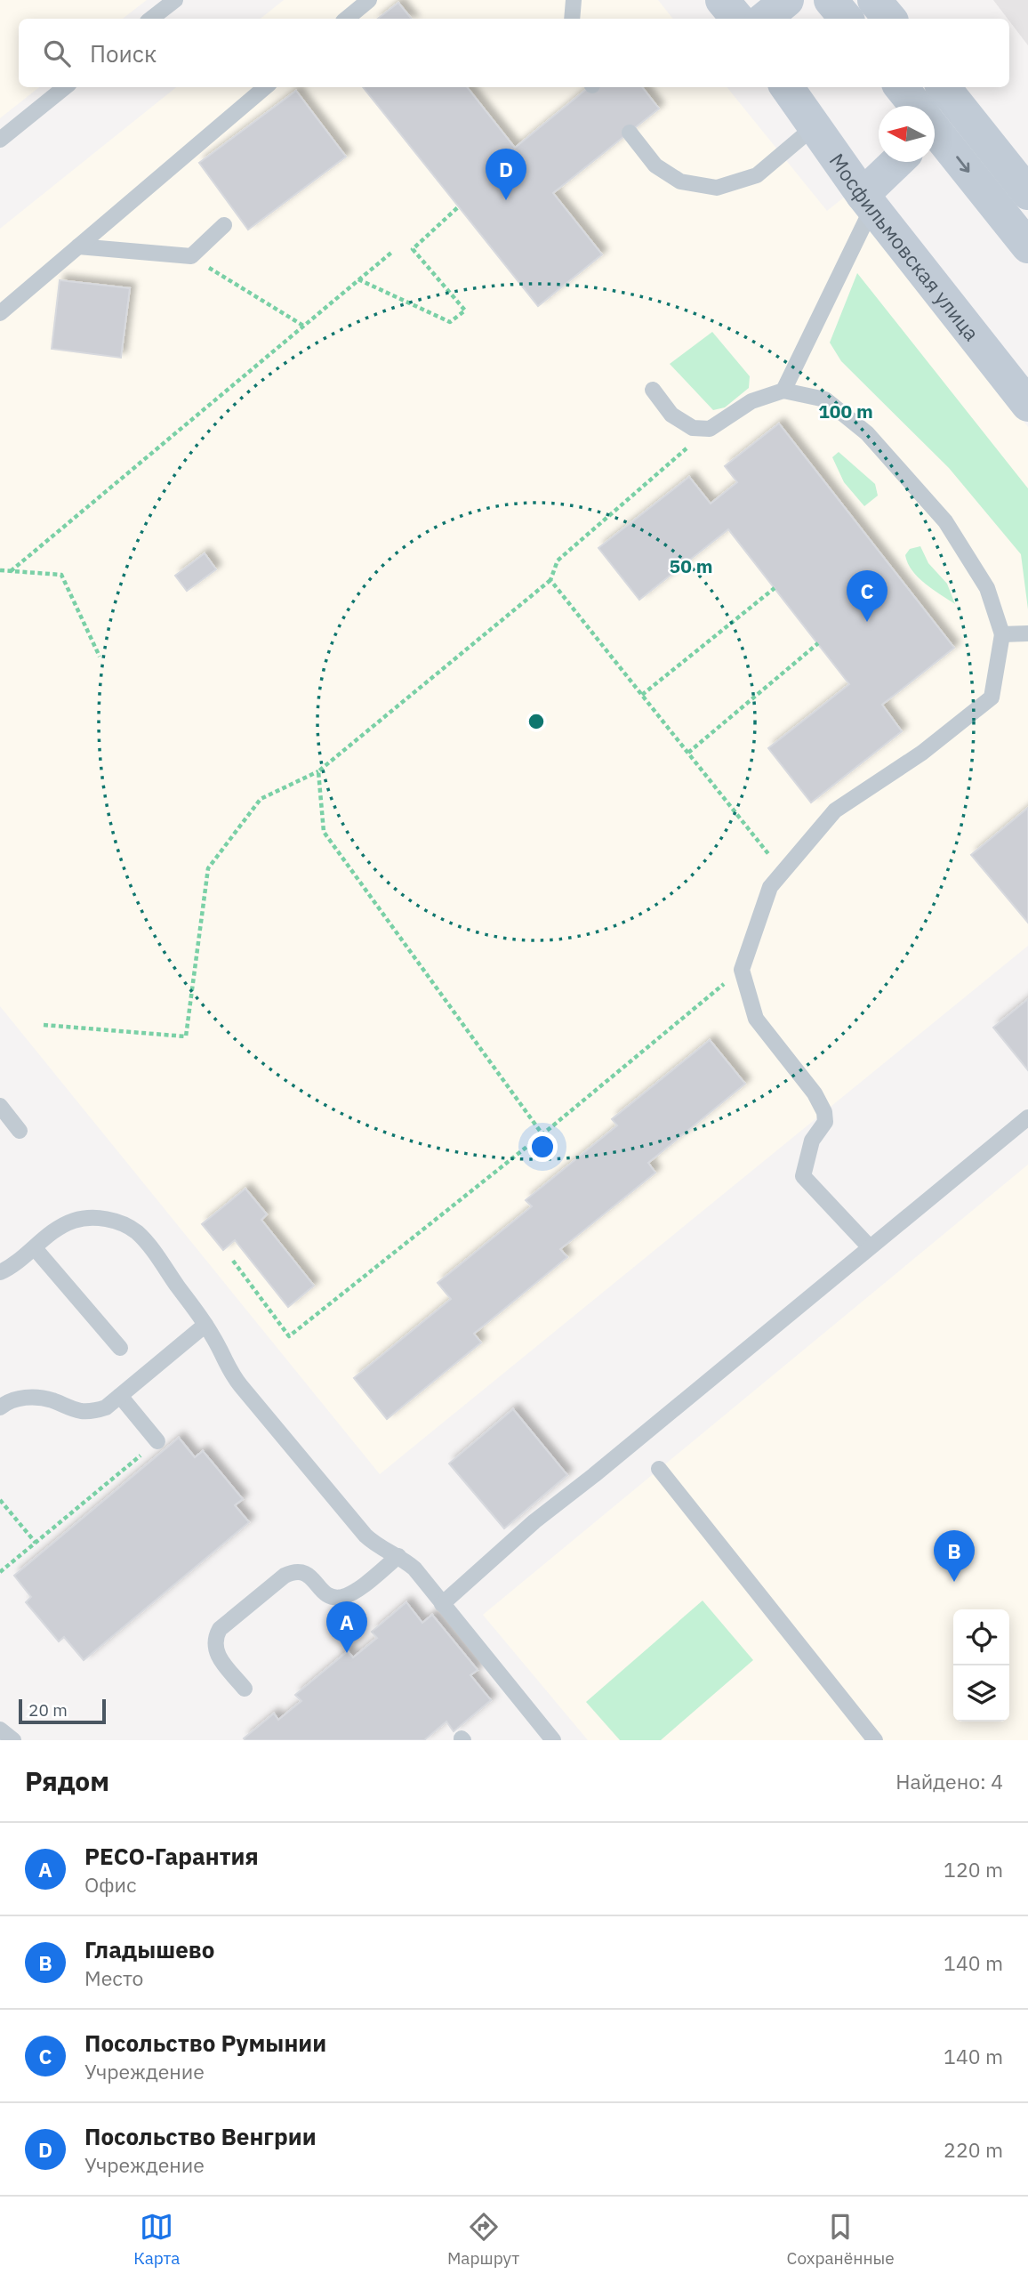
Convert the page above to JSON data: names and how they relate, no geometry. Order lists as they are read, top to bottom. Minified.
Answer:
{"streets":{"street":["Мосфильмовская улица"]},"scale_bar":"20 m","north":"left","page":{"search":"Поиск","pins":["D","C","B","A"],"scale":"20 m","heading":["Рядом","Найдено: 4"],"list":[{"mark":"A","name":"РЕСО-Гарантия","note":"Офис","value":"120 m"},{"mark":"B","name":"Гладышево","note":"Место","value":"140 m"},{"mark":"C","name":"Посольство Румынии","note":"Учреждение","value":"140 m"},{"mark":"D","name":"Посольство Венгрии","note":"Учреждение","value":"220 m"}],"nav":["Карта","Маршрут","Сохранённые"]},"rings":["100 m","50 m"]}
